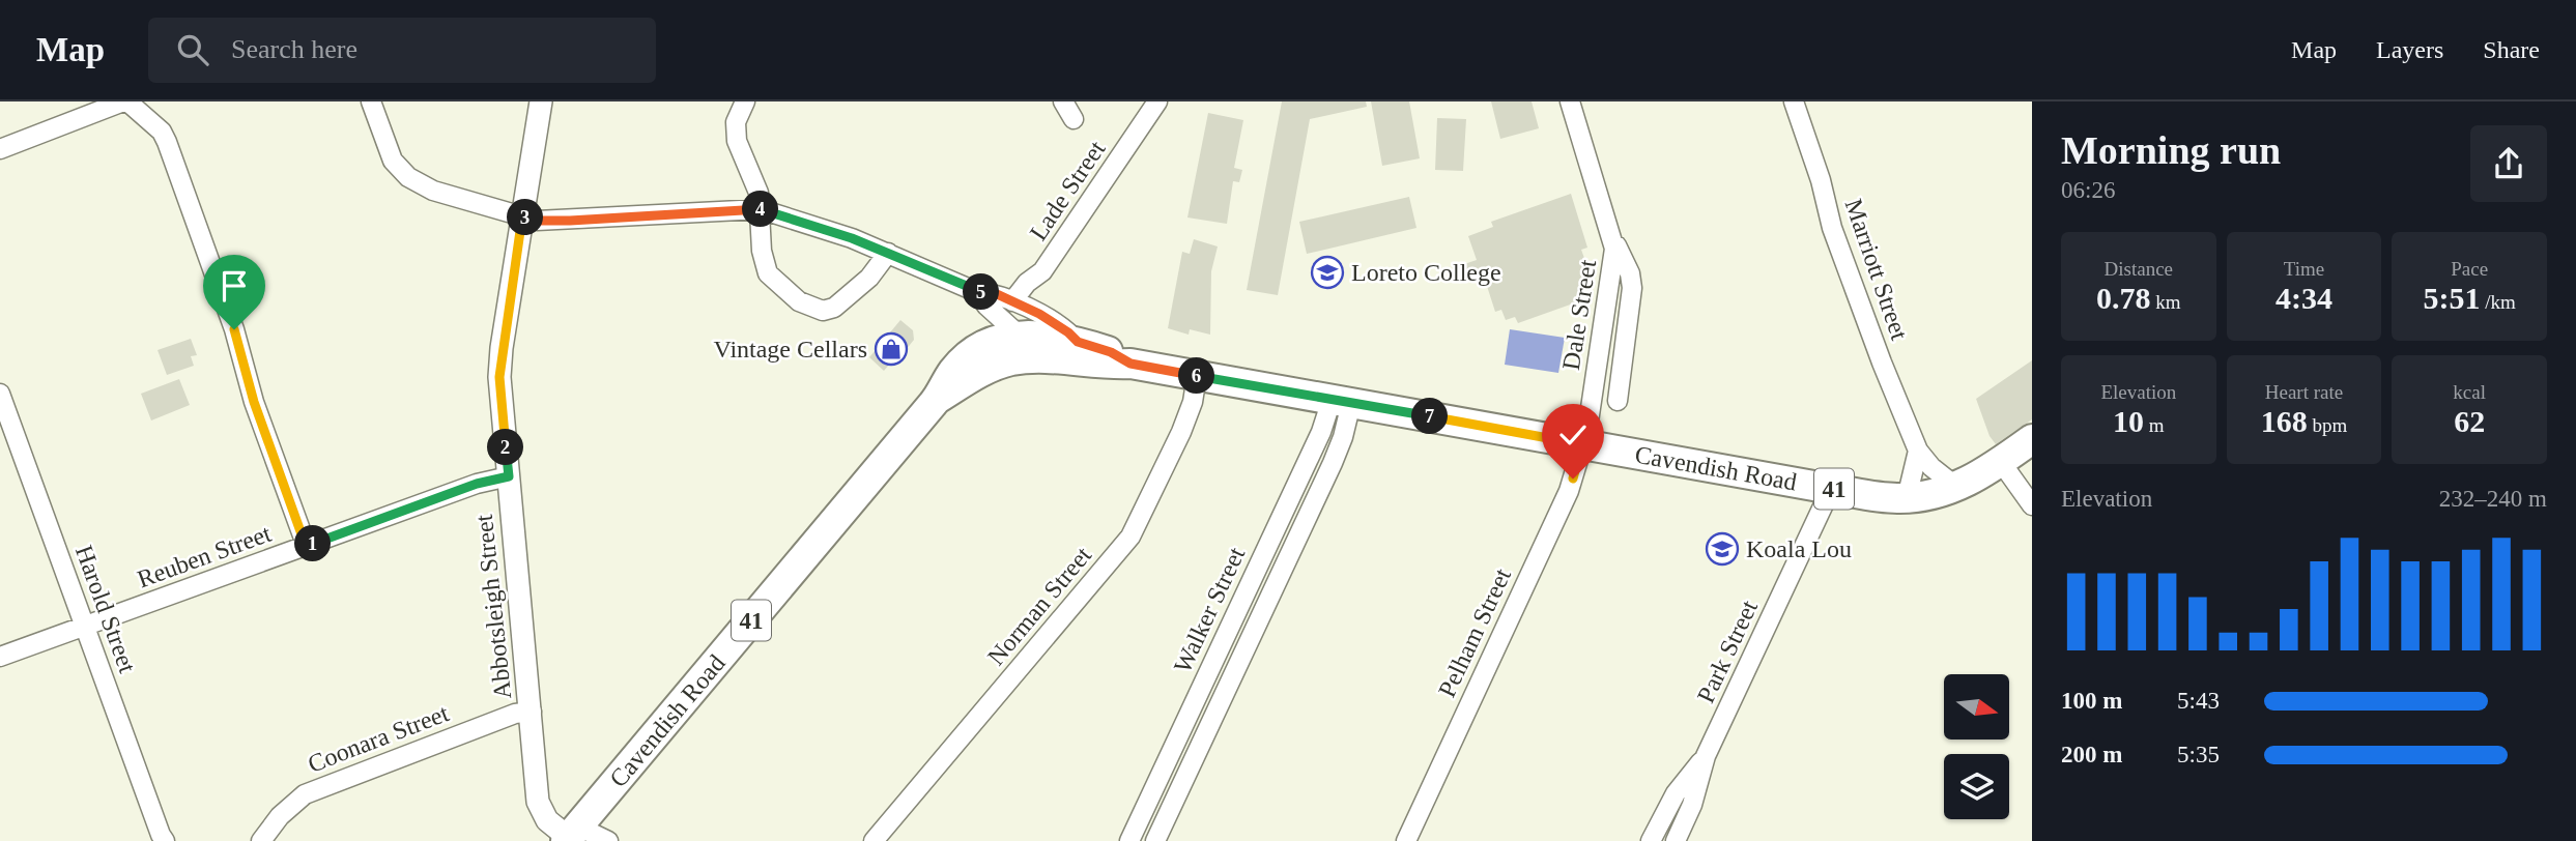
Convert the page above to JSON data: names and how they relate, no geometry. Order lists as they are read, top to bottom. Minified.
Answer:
{"streets":{"main road":["Cavendish Road","41"],"street":["Lade Street","Marriott Street","Dale Street","Reuben Street","Norman Street","Abbotsleigh Street","Harold Street","Walker Street","Pelham Street","Park Street","Coonara Street"]},"crossings":[["Lade Street","Cavendish Road"],["Marriott Street","Cavendish Road"],["Dale Street","Cavendish Road"],["Dale Street","Pelham Street"],["Cavendish Road","Norman Street"],["Cavendish Road","Abbotsleigh Street"],["Cavendish Road","Walker Street"],["Cavendish Road","Pelham Street"],["Cavendish Road","Park Street"],["Reuben Street","Abbotsleigh Street"],["Reuben Street","Harold Street"],["Abbotsleigh Street","Coonara Street"]],"places":{"school or university":["Loreto College","Koala Lou"],"shop":["Vintage Cellars"]},"north":"right","page":{"header":"Map","search":"Search here","nav":["Map","Layers","Share"],"heading":["Morning run","06:26"],"pins":["4","3","5","6","7","2","1"],"stats":[["Distance","0.78 km"],["Time","4:34"],["Pace","5:51 /km"],["Elevation","10 m"],["Heart rate","168 bpm"],["kcal","62"]],"chart":["Elevation","232–240 m"],"list":[{"name":"100 m","note":"5:43"},{"name":"200 m","note":"5:35"}]}}
